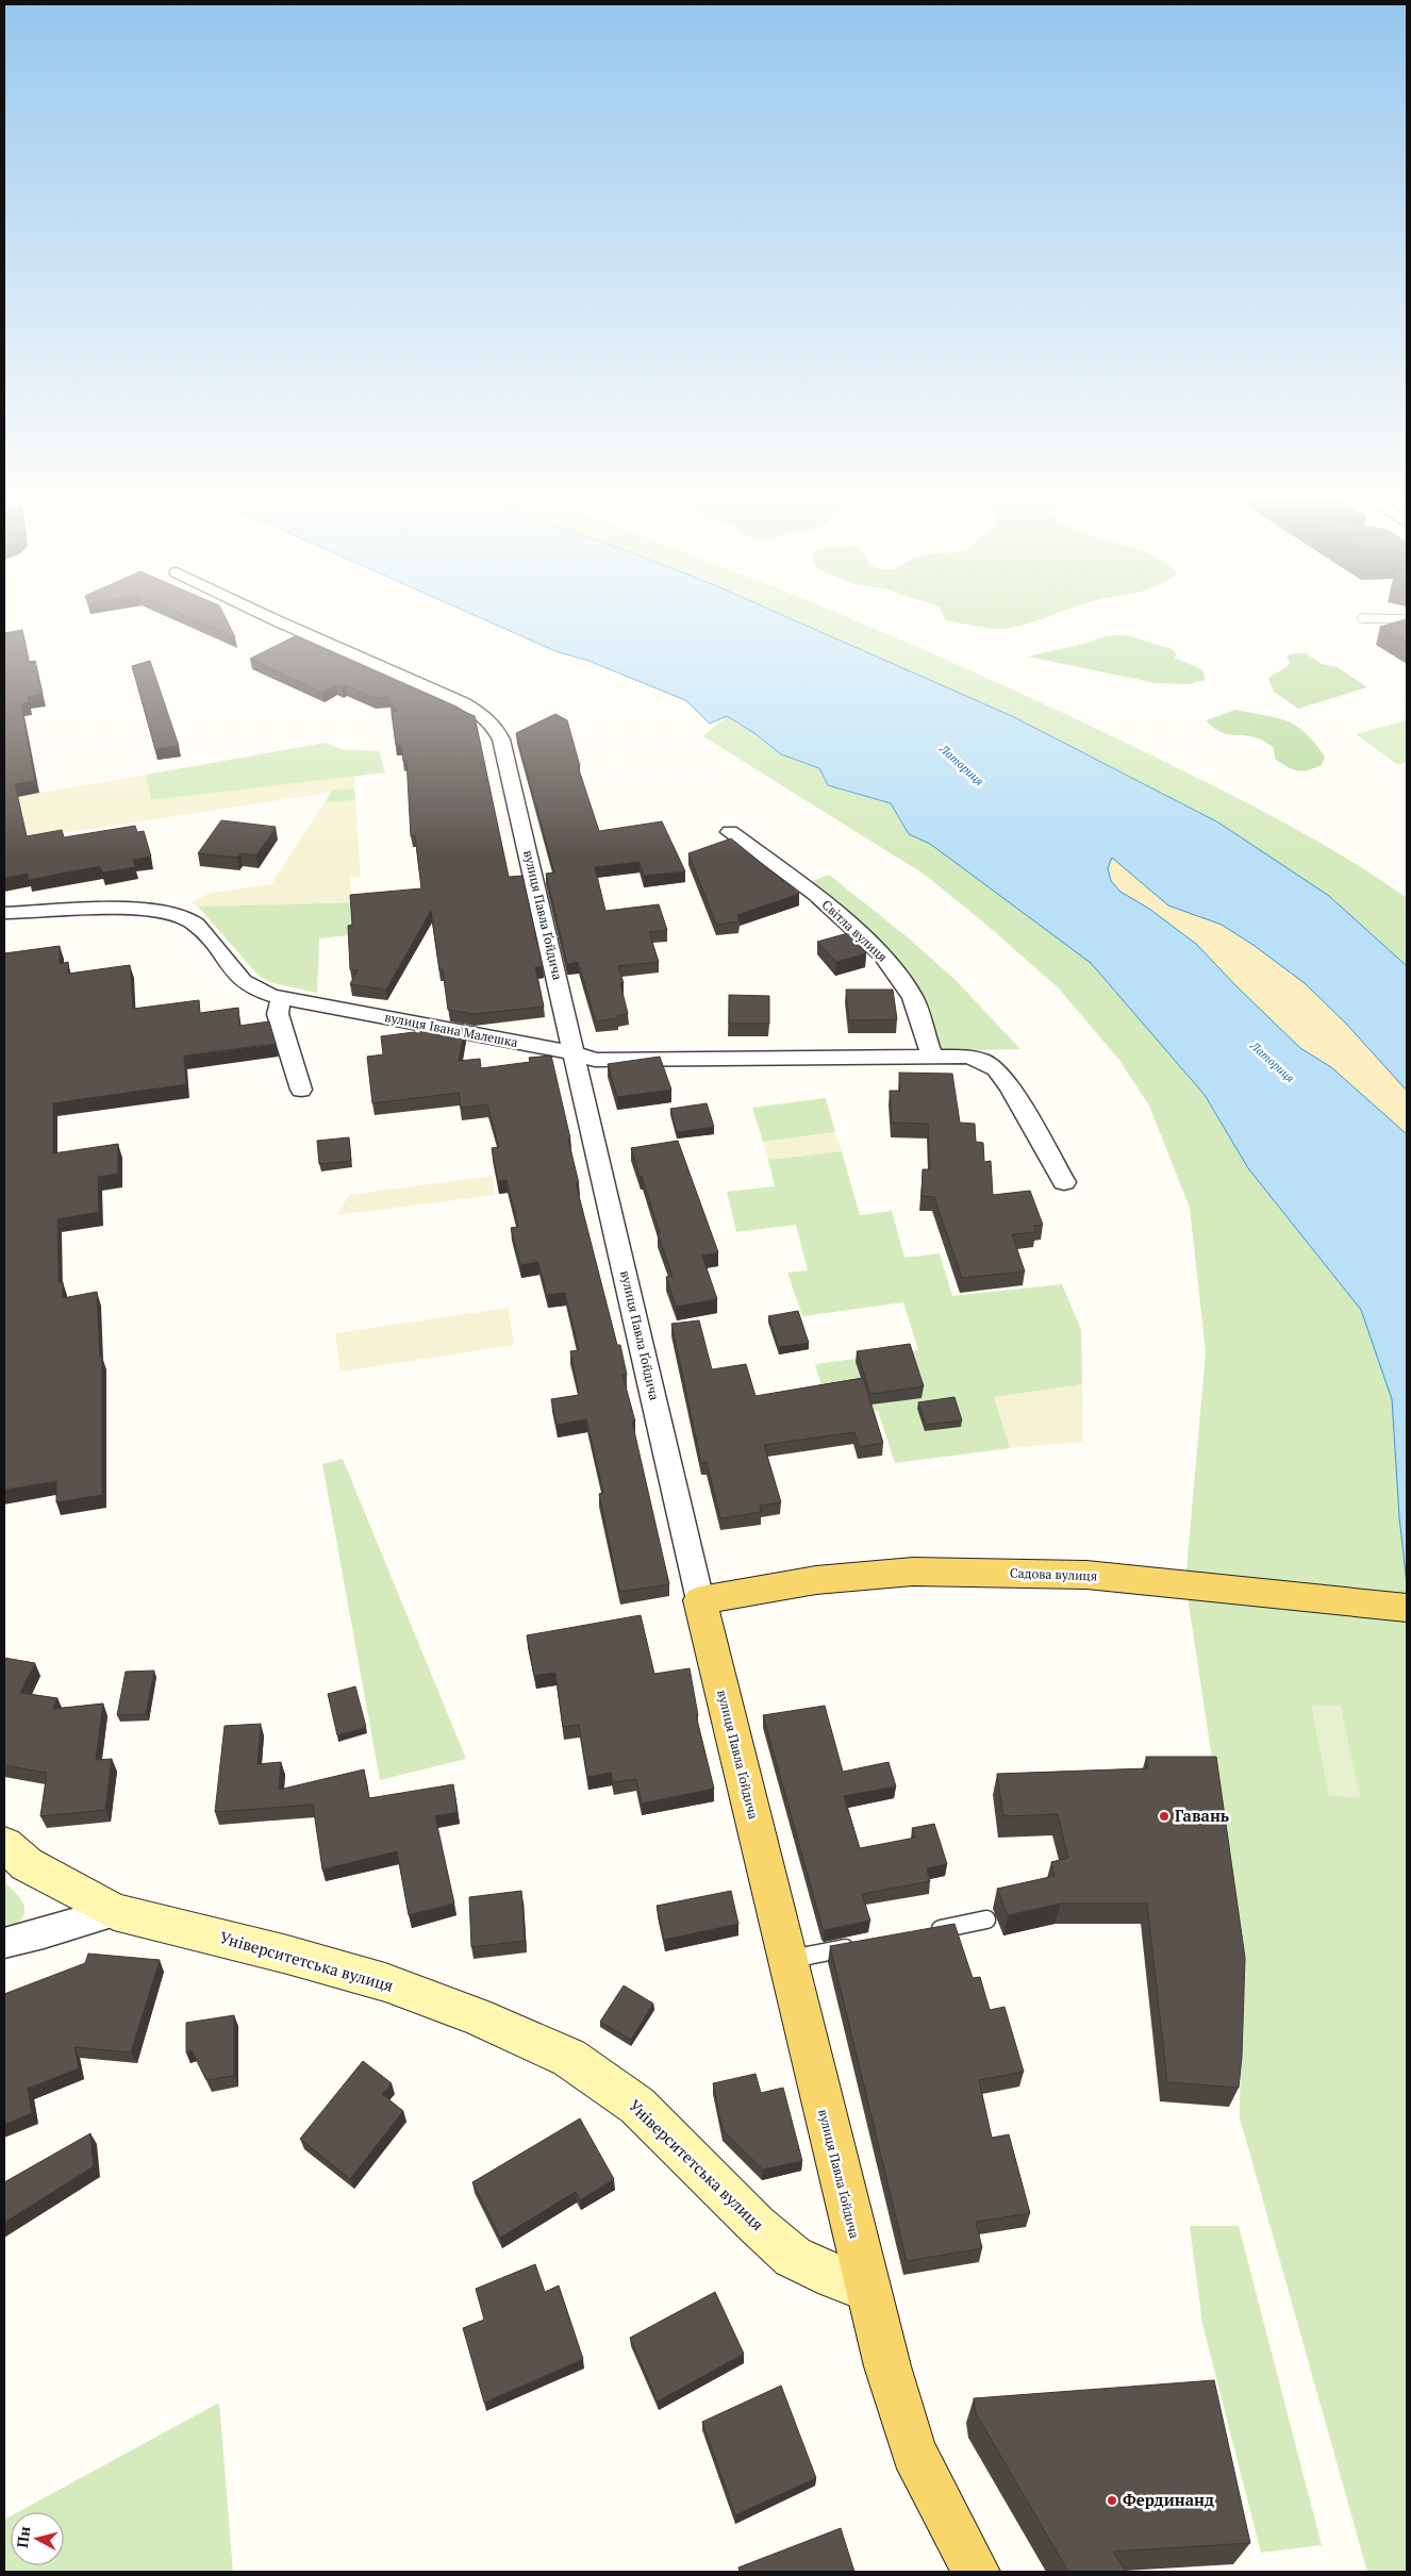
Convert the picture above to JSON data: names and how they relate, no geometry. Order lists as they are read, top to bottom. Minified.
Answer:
{"streets":{"main road":["вулиця Павла Ґойдича","Садова вулиця"],"street":["Світла вулиця","вулиця Івана Малешка","Університетська вулиця"]},"crossings":[["вулиця Павла Ґойдича","вулиця Івана Малешка"],["вулиця Павла Ґойдича","Садова вулиця"],["вулиця Павла Ґойдича","Університетська вулиця"],["Світла вулиця","вулиця Івана Малешка"]],"water":["Латориця"],"places":["Гавань","Фердинанд"],"north":"left"}
